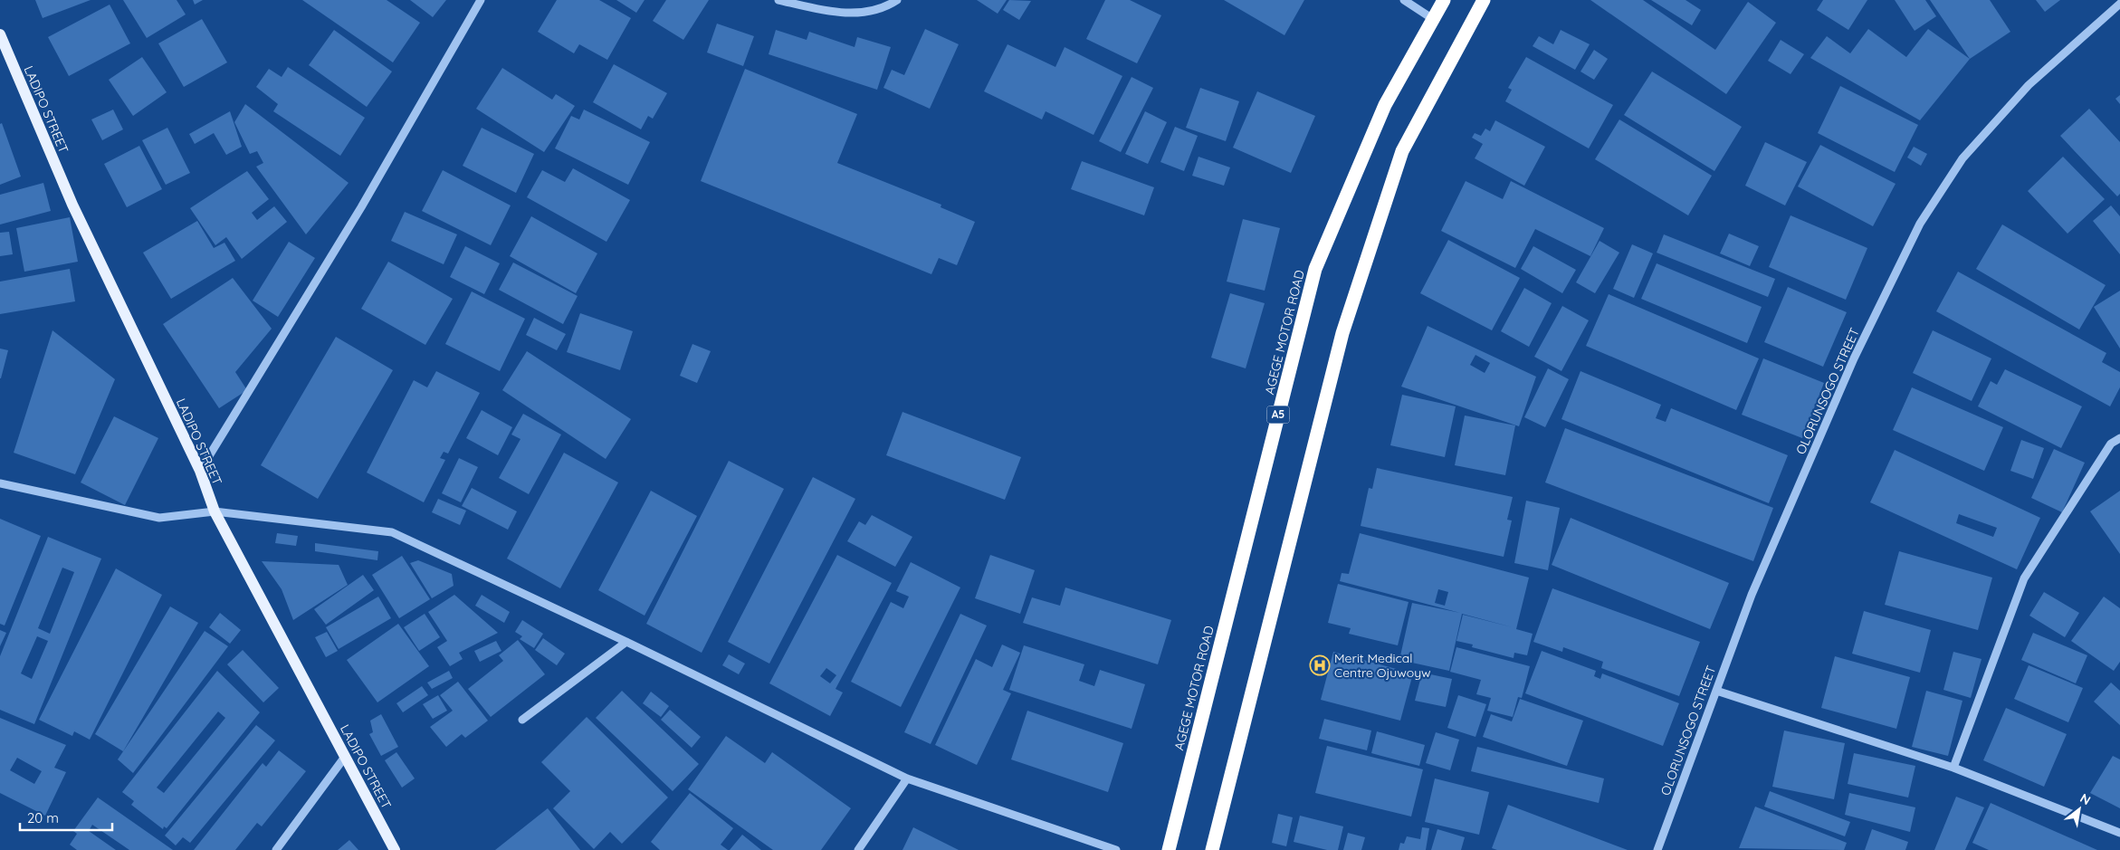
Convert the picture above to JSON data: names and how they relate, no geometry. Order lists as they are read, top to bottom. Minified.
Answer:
{"streets":{"highway":["AGEGE MOTOR ROAD","A5"],"main road":["LADIPO STREET"],"street":["OLORUNSOGO STREET"]},"places":{"hospital":["Merit Medical Centre Ojuwoyw"]},"scale_bar":"20 m","north":"top right"}
